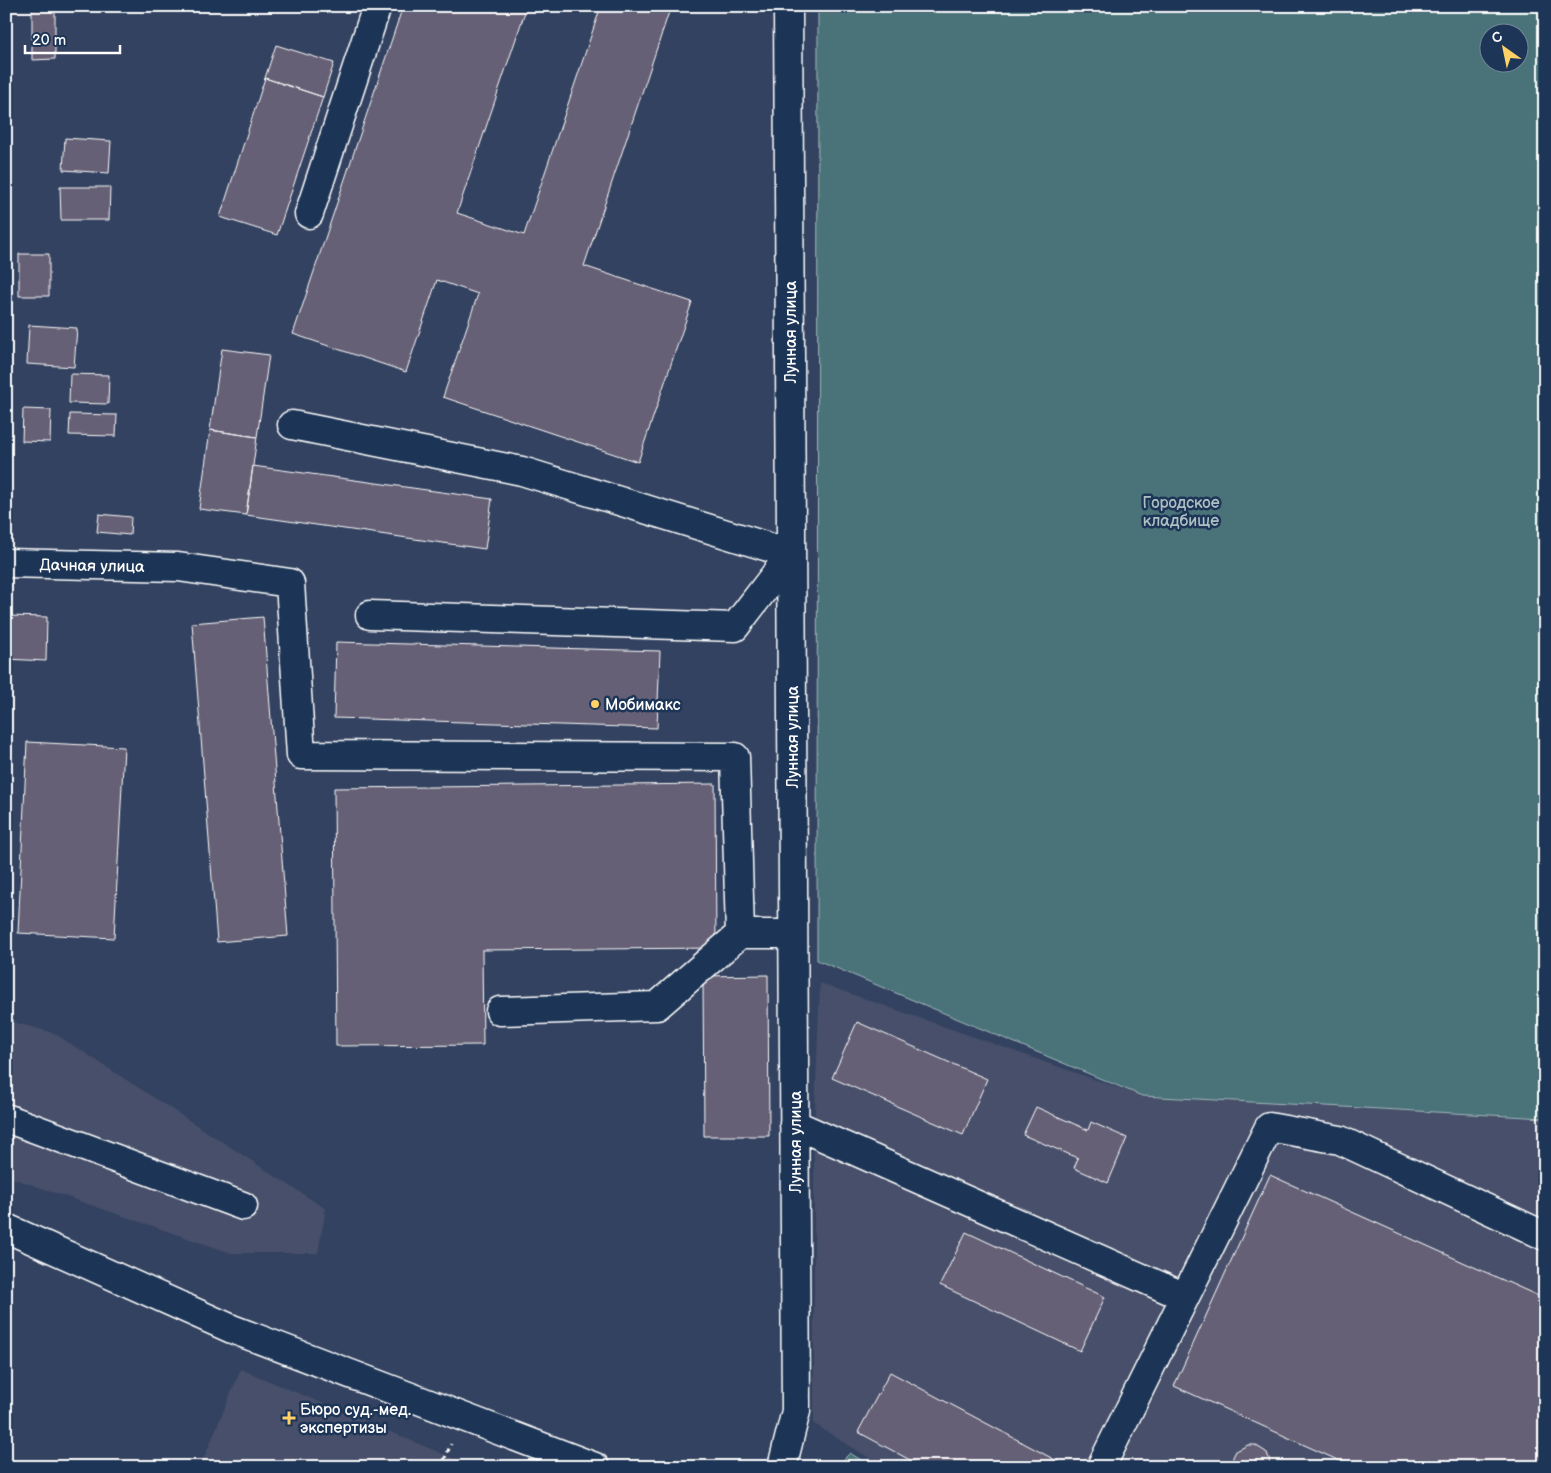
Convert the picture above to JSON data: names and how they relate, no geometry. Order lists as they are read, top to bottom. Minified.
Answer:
{"streets":{"street":["Лунная улица","Дачная улица"]},"parks":["Городское кладбище"],"places":{"other":["Мобимакс"],"health":["Бюро суд.-мед. экспертизы"]},"scale_bar":"20 m","north":"top left"}
